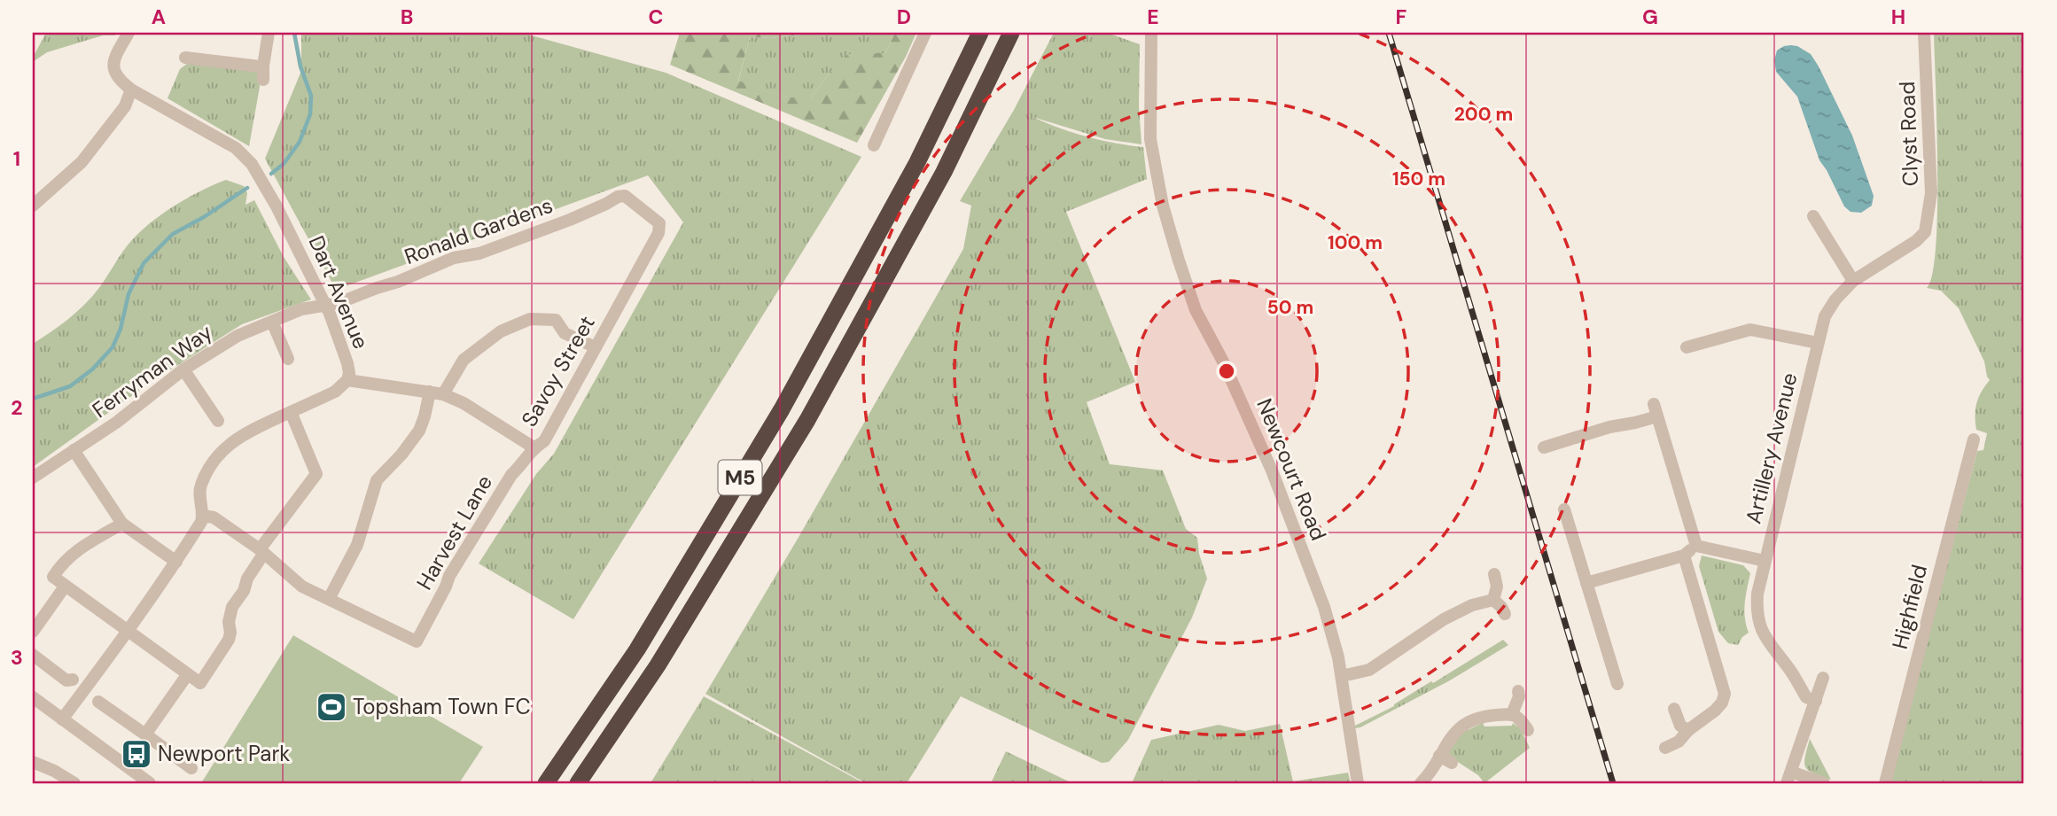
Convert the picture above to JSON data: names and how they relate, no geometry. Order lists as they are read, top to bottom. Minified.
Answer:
{"streets":{"highway":["M5"],"street":["Clyst Road","Ronald Gardens","Dart Avenue","Ferryman Way","Savoy Street","Artillery Avenue","Newcourt Road","Harvest Lane","Highfield"]},"crossings":[["Clyst Road","Artillery Avenue"],["Ronald Gardens","Dart Avenue"],["Ronald Gardens","Ferryman Way"],["Ronald Gardens","Savoy Street"],["Dart Avenue","Ferryman Way"],["Dart Avenue","Savoy Street"],["Savoy Street","Harvest Lane"]],"places":{"sports":["Topsham Town FC"],"bus stop":["Newport Park"]},"grid":{"columns":["A","B","C","D","E","F","G","H"],"rows":["1","2","3"]},"rings":["200 m","150 m","100 m","50 m"]}
